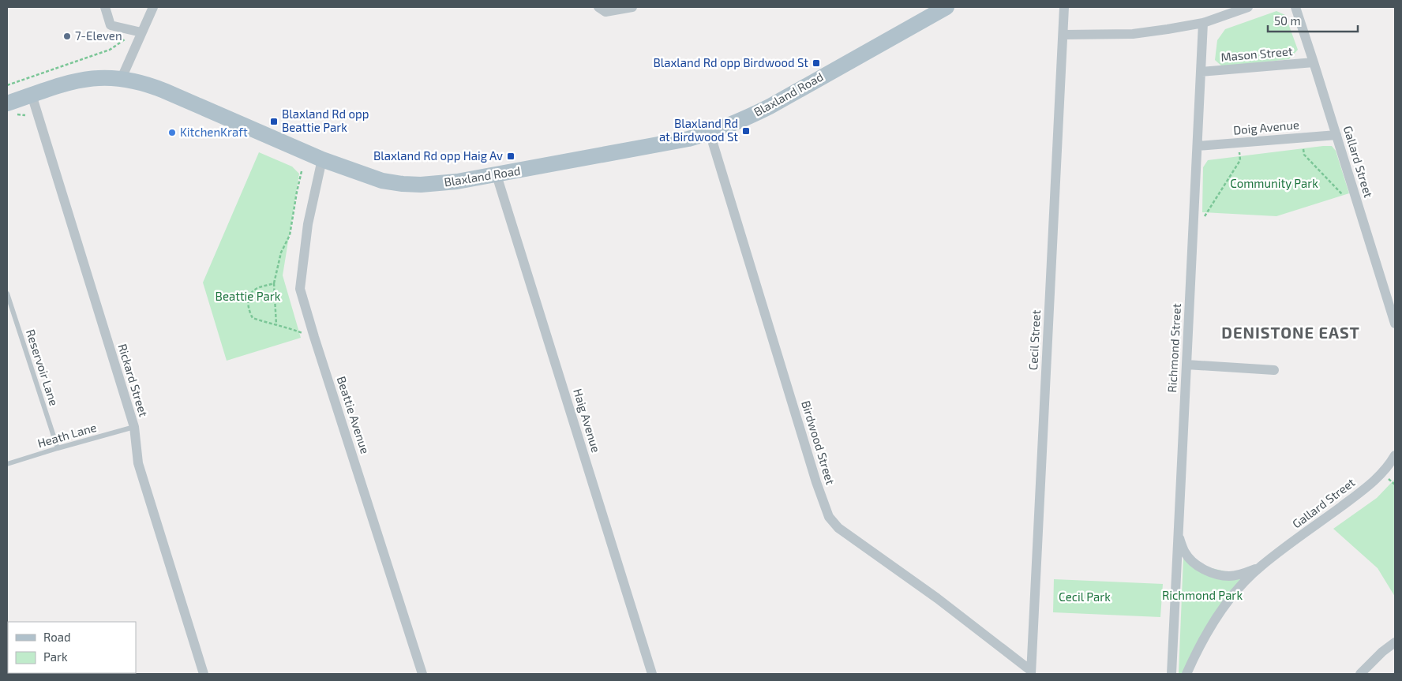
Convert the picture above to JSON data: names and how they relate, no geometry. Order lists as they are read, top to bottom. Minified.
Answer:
{"streets":{"main road":["Blaxland Road"],"street":["Mason Street","Doig Avenue","Gallard Street","Cecil Street","Richmond Street","Rickard Street","Beattie Avenue","Haig Avenue","Birdwood Street"],"lane":["Reservoir Lane","Heath Lane"]},"crossings":[["Mason Street","Gallard Street"],["Mason Street","Richmond Street"],["Blaxland Road","Rickard Street"],["Blaxland Road","Beattie Avenue"],["Blaxland Road","Haig Avenue"],["Blaxland Road","Birdwood Street"],["Doig Avenue","Gallard Street"],["Doig Avenue","Richmond Street"],["Gallard Street","Richmond Street"],["Cecil Street","Birdwood Street"],["Reservoir Lane","Heath Lane"],["Rickard Street","Heath Lane"]],"districts":["DENISTONE EAST"],"parks":["Community Park","Beattie Park","Richmond Park","Cecil Park"],"places":{"other":["7-Eleven","KitchenKraft"],"transit":["Blaxland Rd opp Birdwood St","Blaxland Rd opp Beattie Park","Blaxland Rd at Birdwood St","Blaxland Rd opp Haig Av"]},"legend":["Road","Park"],"scale_bar":"50 m"}
